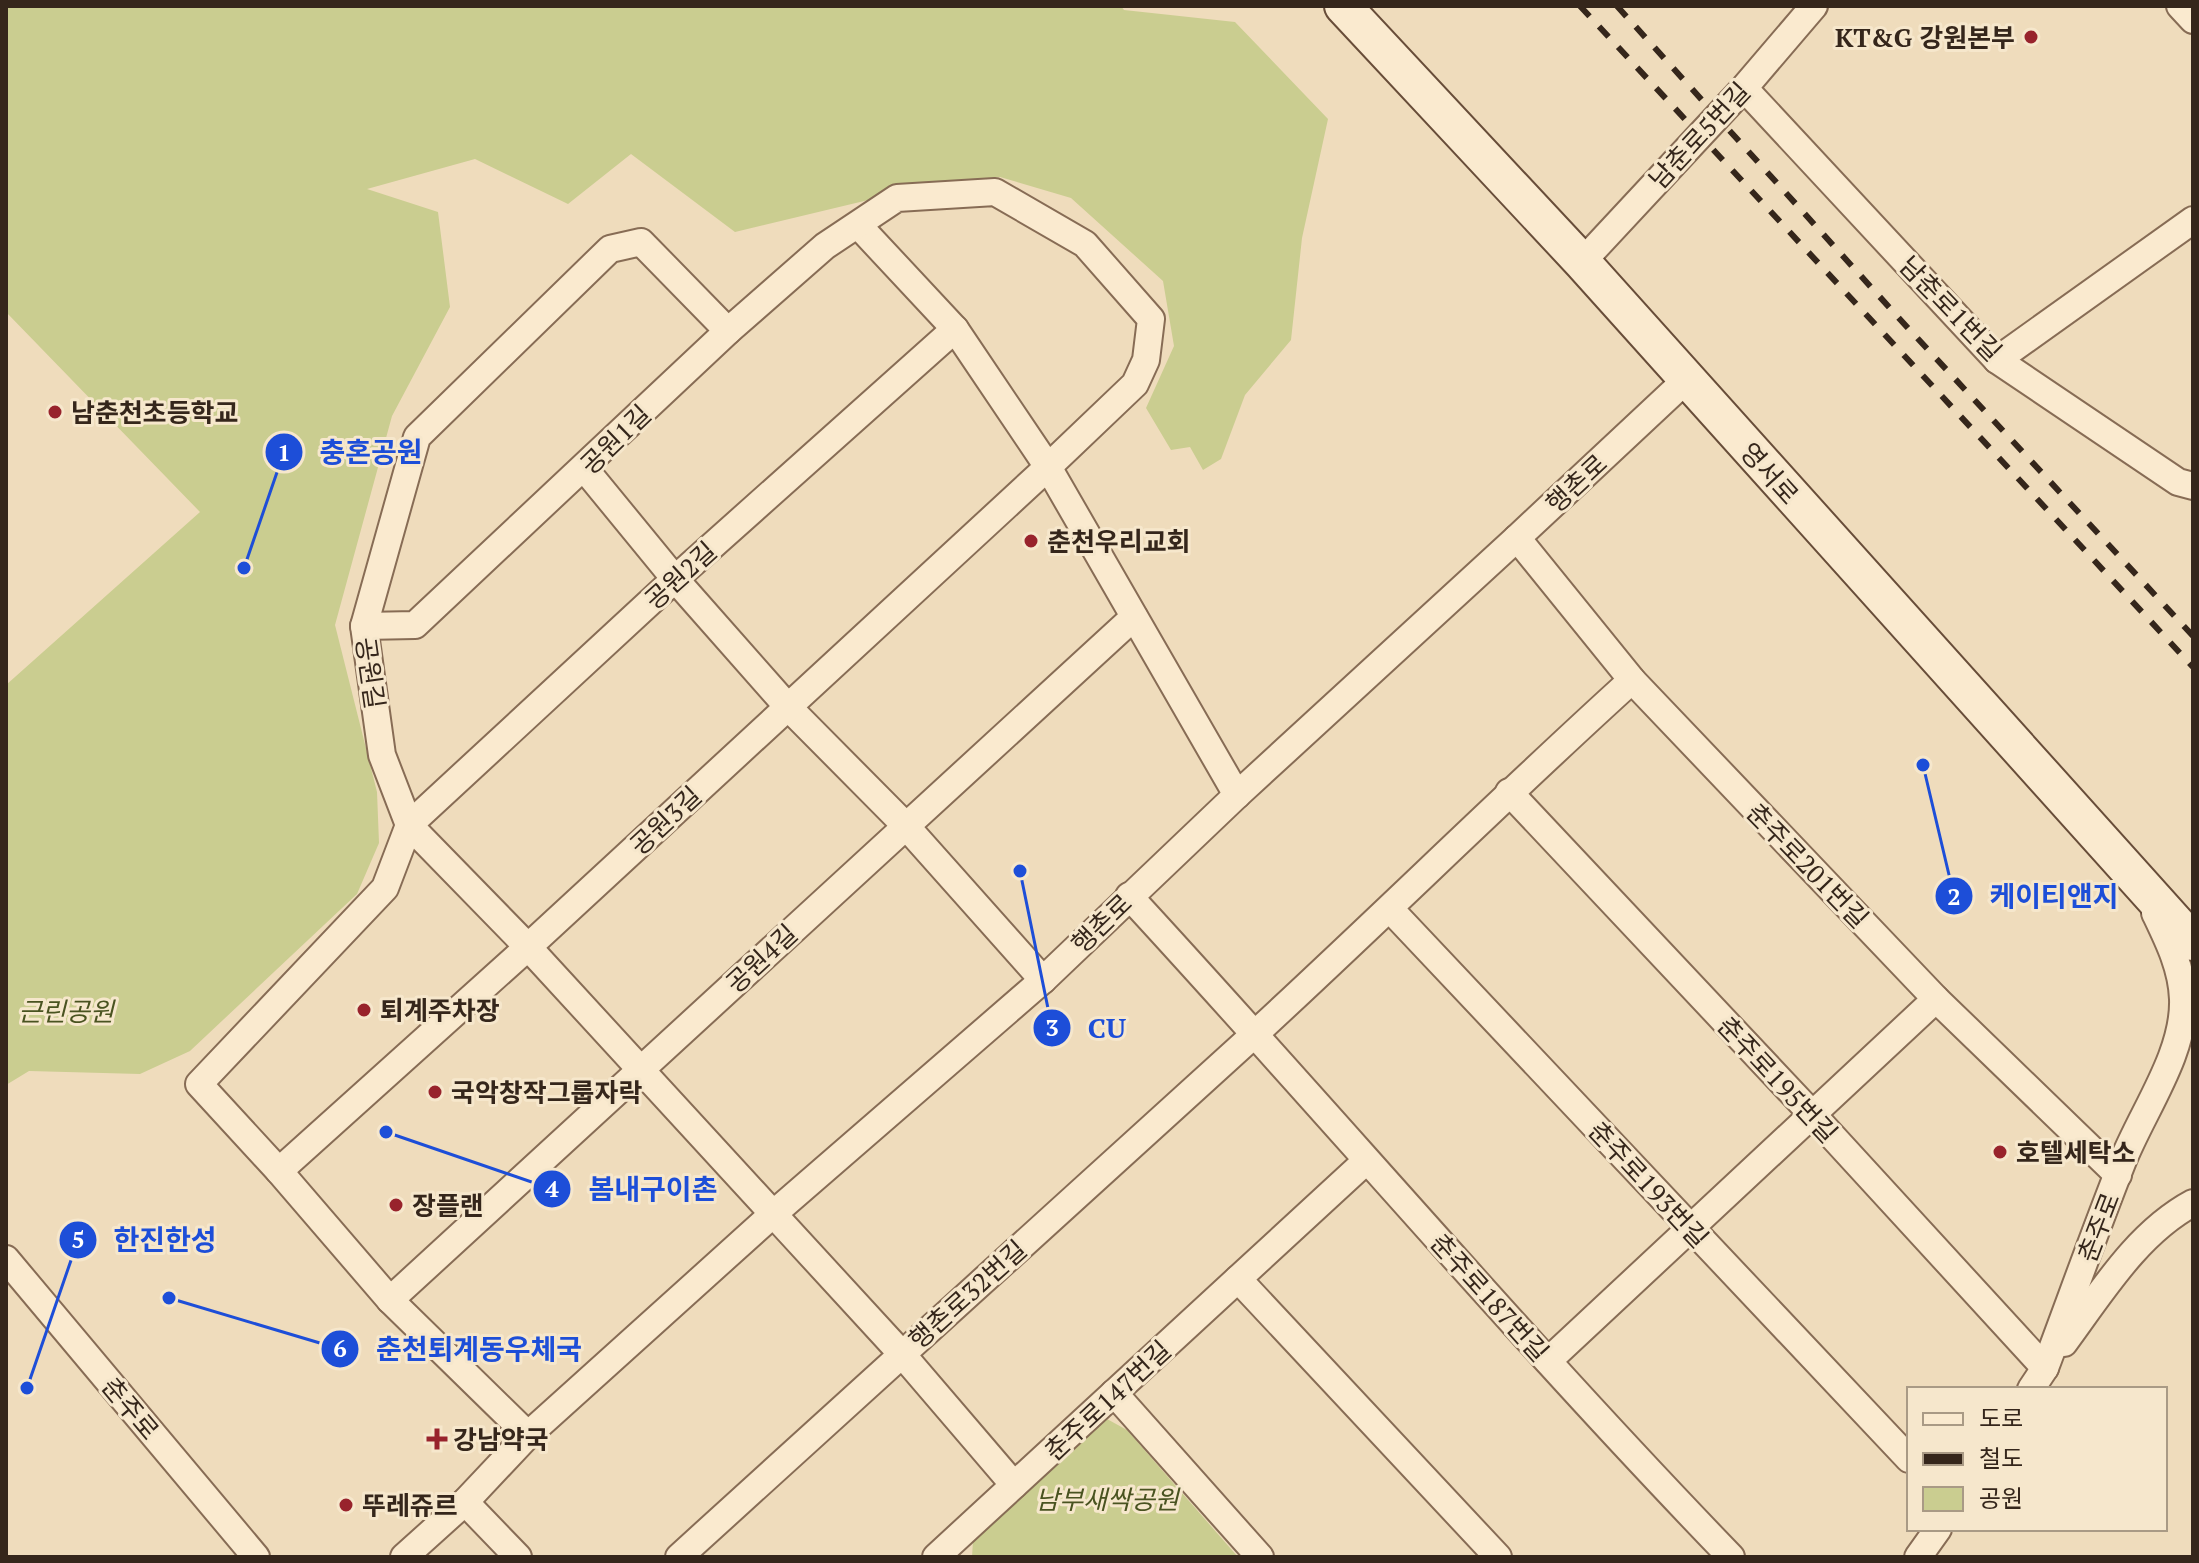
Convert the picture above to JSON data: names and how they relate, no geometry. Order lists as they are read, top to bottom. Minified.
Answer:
{"streets":{"street":["남춘로5번길","남춘로1번길","공원1길","영서로","행촌로","공원2길","공원길","공원3길","춘주로201번길","공원4길","춘주로195번길","춘주로193번길","춘주로","행촌로32번길","춘주로187번길","춘주로147번길"]},"crossings":[["남춘로5번길","남춘로1번길"],["남춘로5번길","영서로"],["공원1길","공원길"],["공원1길","공원3길"],["영서로","행촌로"],["영서로","춘주로"],["행촌로","춘주로201번길"],["행촌로","춘주로187번길"],["공원2길","공원길"],["춘주로201번길","춘주로"],["춘주로195번길","춘주로"],["행촌로32번길","춘주로187번길"],["춘주로187번길","춘주로147번길"]],"parks":["근린공원","남부새싹공원"],"places":{"other":["KT&G 강원본부","남춘천초등학교","춘천우리교회","충혼공원","케이티앤지","CU","퇴계주차장","국악창작그룹자락","봄내구이촌","호텔세탁소","장플랜","춘천퇴계동우체국","한진한성","뚜레쥬르"],"health":["강남약국"]},"legend":["도로","철도","공원"]}
